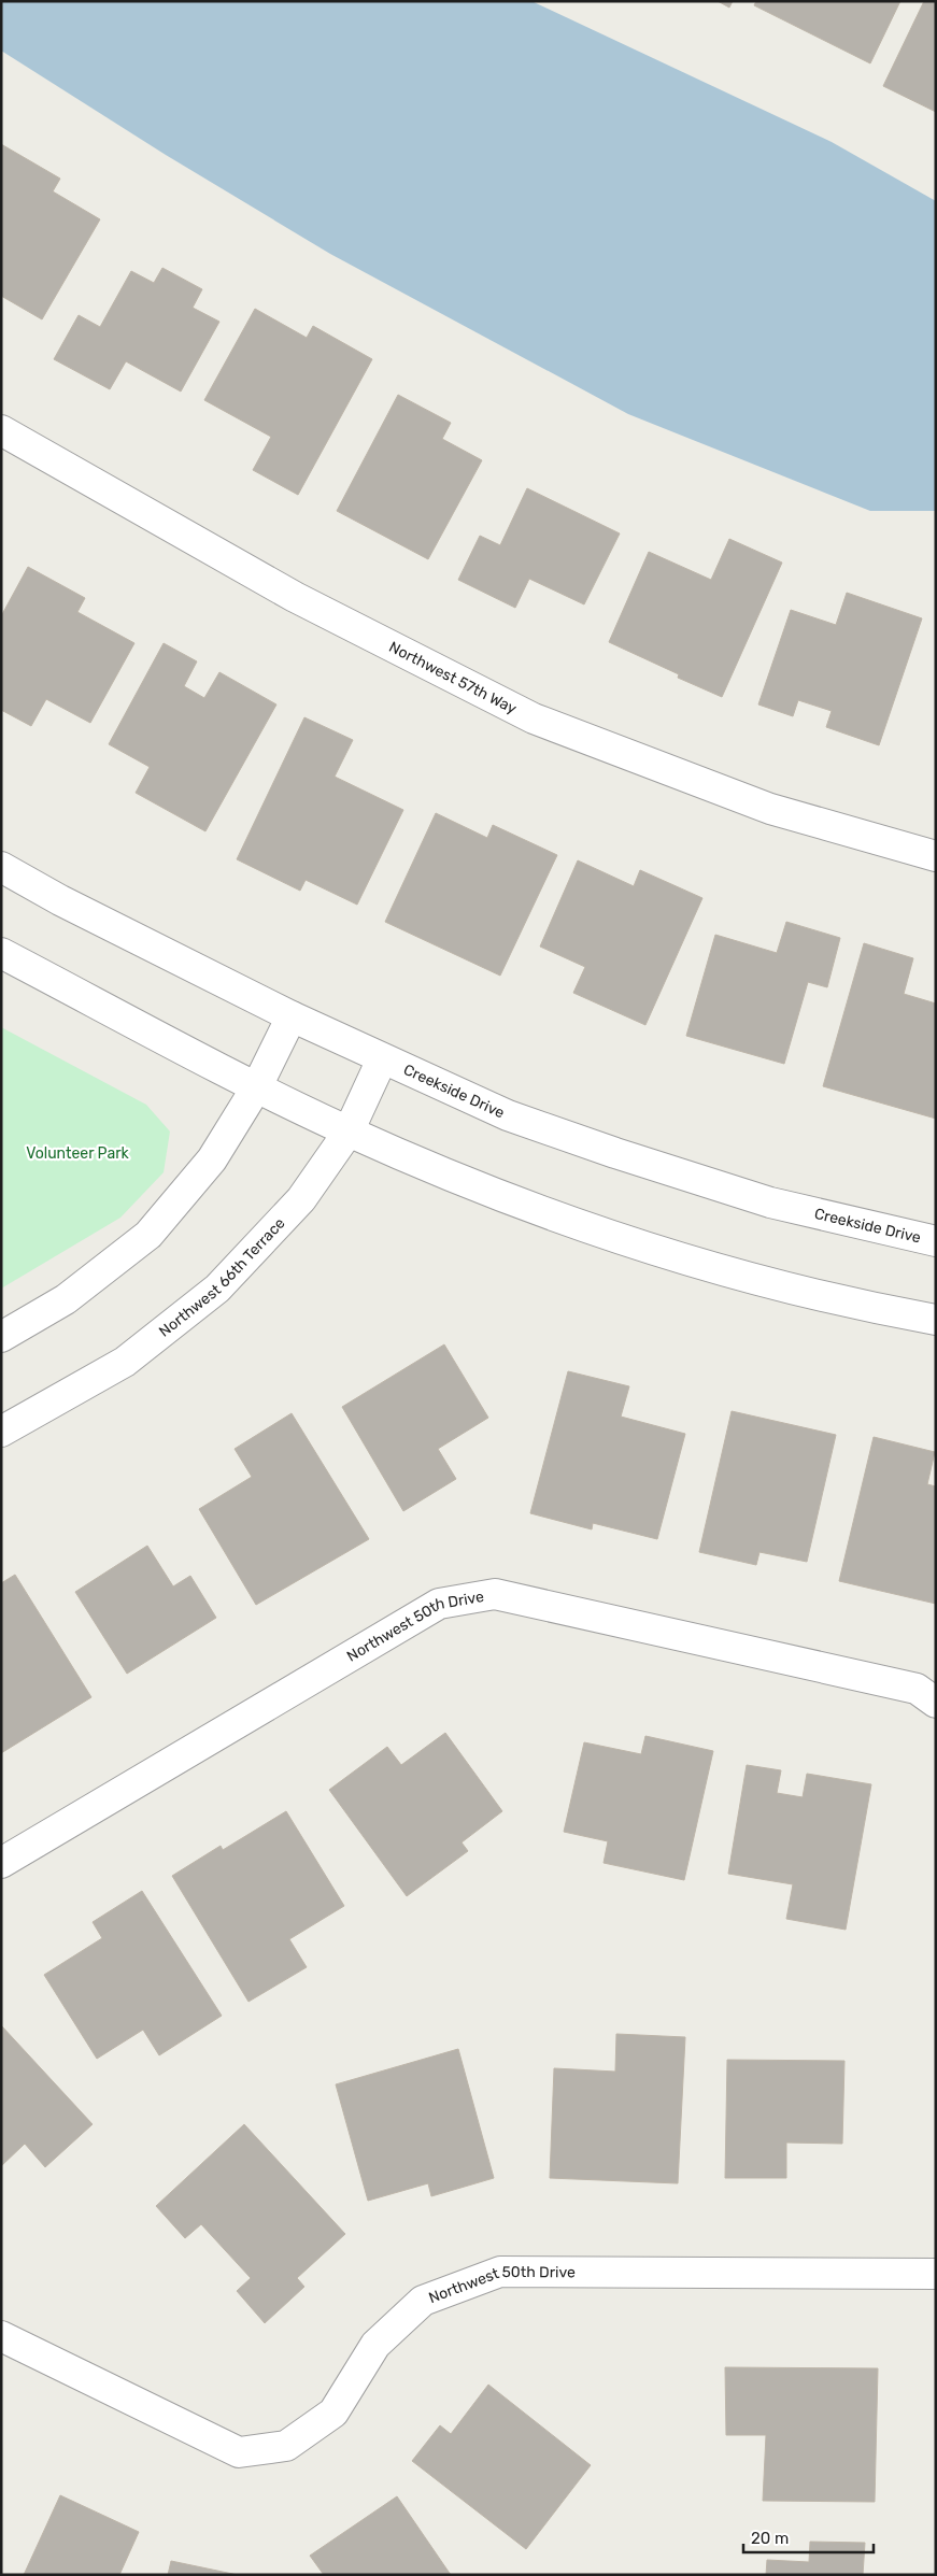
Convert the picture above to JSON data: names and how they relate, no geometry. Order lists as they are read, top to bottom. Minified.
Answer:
{"streets":{"street":["Northwest 57th Way","Creekside Drive","Northwest 66th Terrace","Northwest 50th Drive"]},"crossings":[["Creekside Drive","Northwest 66th Terrace"]],"parks":["Volunteer Park"],"scale_bar":"20 m"}
